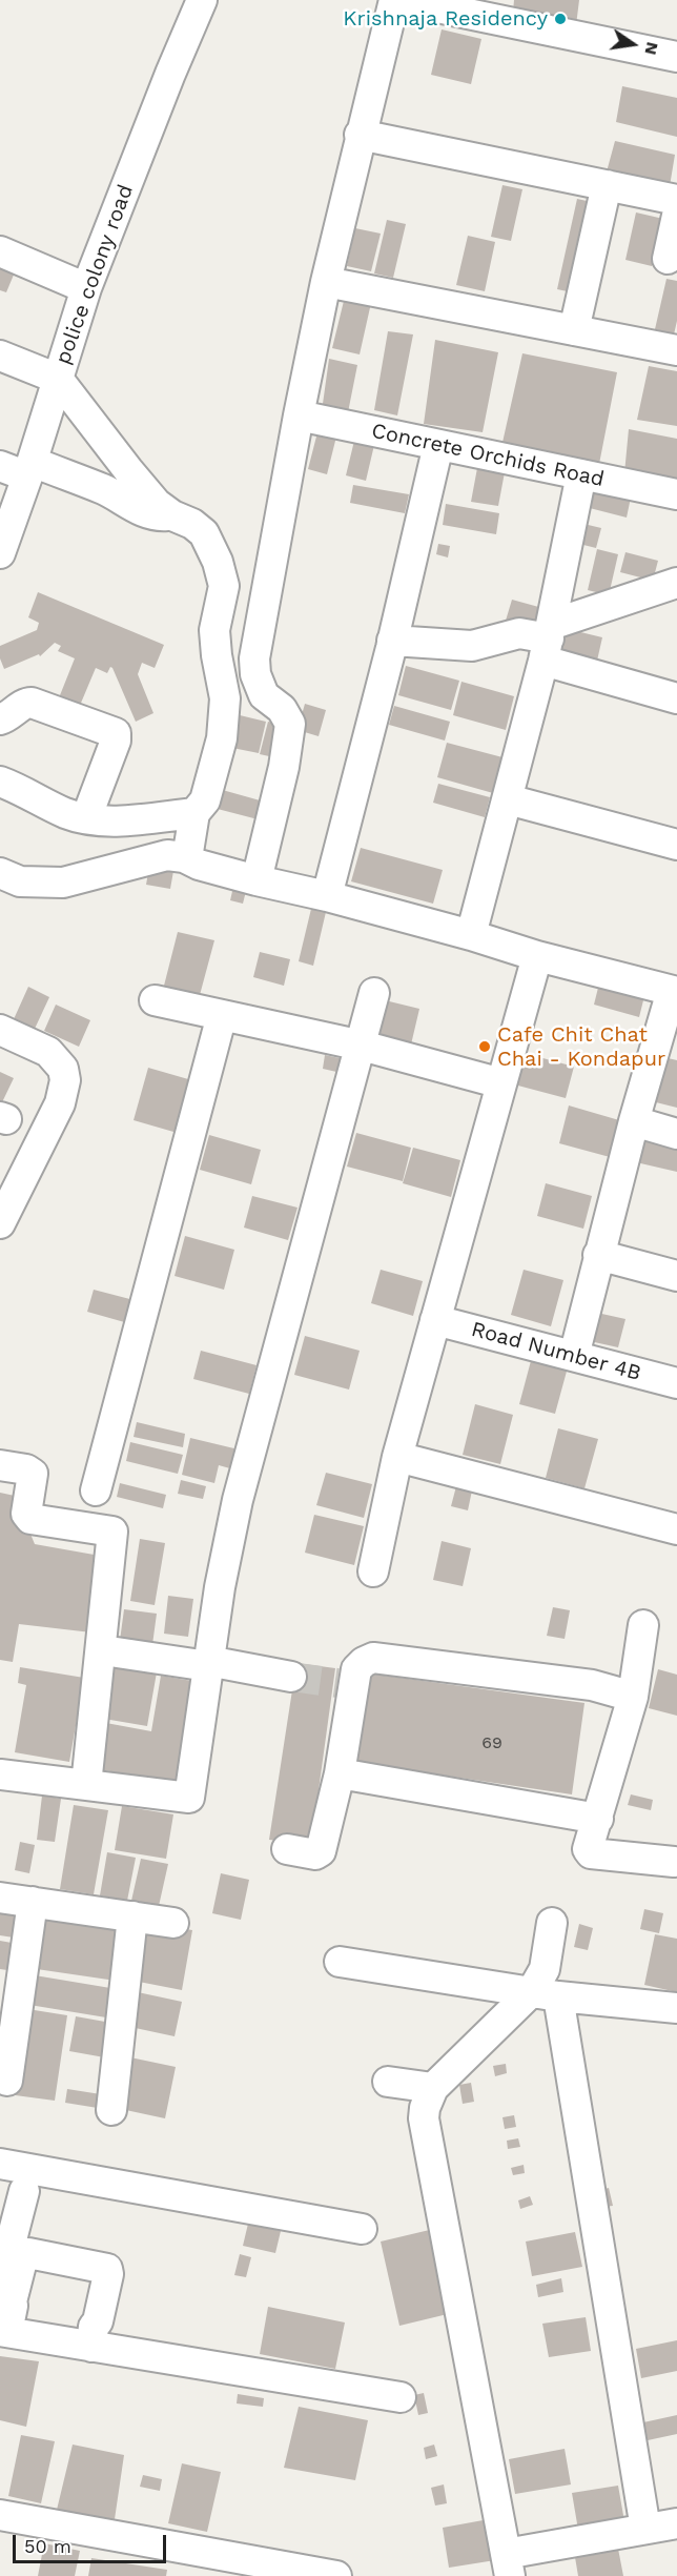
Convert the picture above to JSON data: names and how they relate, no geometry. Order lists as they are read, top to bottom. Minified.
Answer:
{"streets":{"street":["police colony road","Concrete Orchids Road","Road Number 4B"]},"places":["Krishnaja Residency","Cafe Chit Chat Chai - Kondapur"],"house_numbers":["69"],"scale_bar":"50 m","north":"right"}
